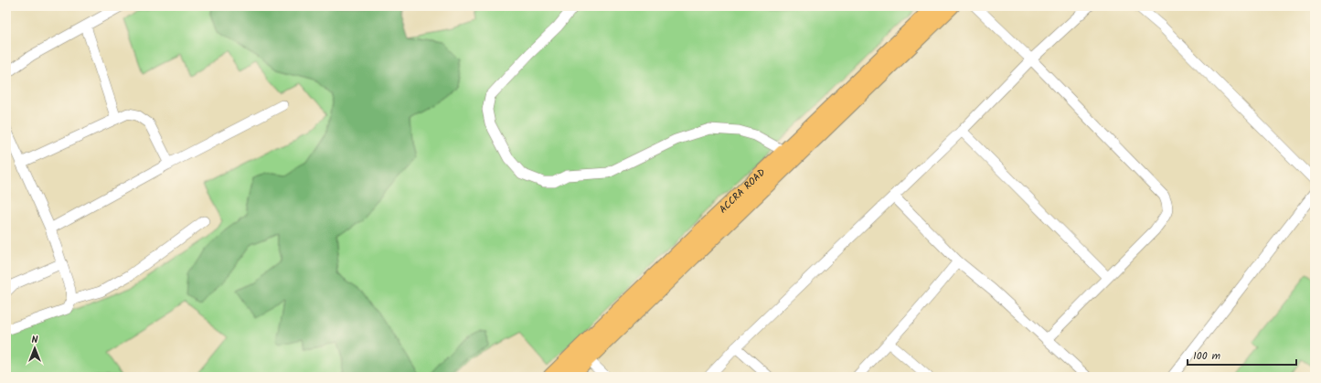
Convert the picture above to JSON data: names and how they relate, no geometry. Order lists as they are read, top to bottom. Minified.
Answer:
{"streets":{"highway":["ACCRA ROAD"]},"scale_bar":"100 m","north":"top"}
